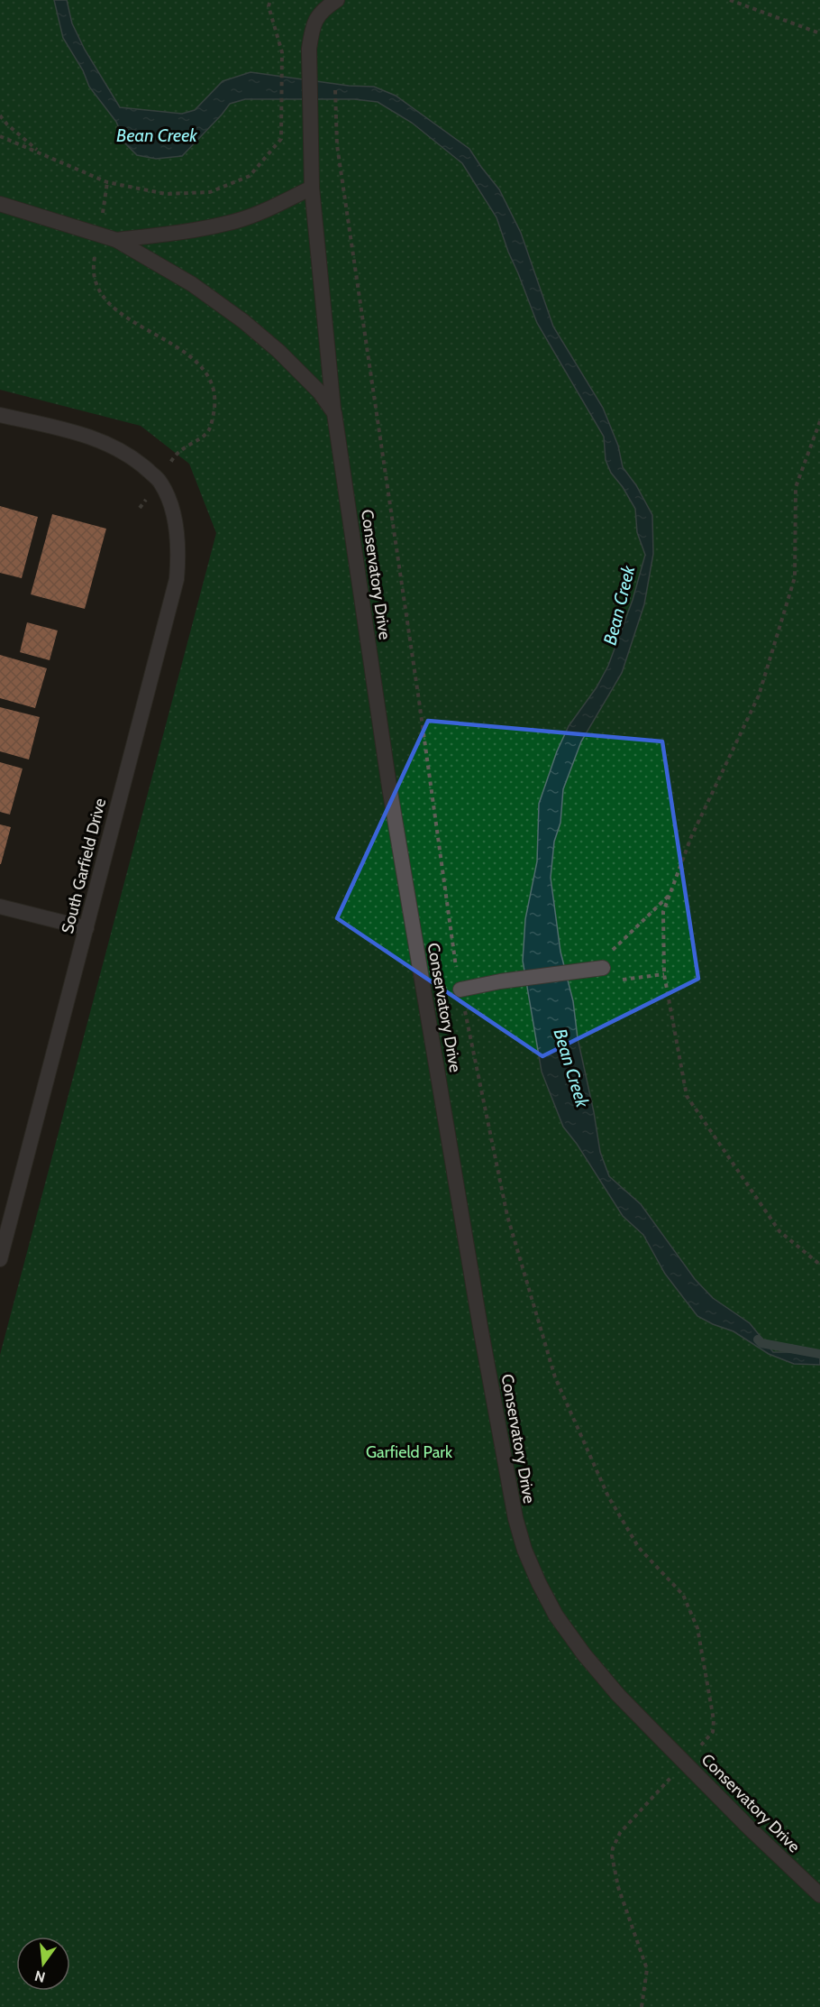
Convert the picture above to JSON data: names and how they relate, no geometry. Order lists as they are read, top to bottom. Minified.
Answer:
{"streets":{"street":["Conservatory Drive","South Garfield Drive"]},"water":["Bean Creek"],"parks":["Garfield Park"],"north":"bottom"}
